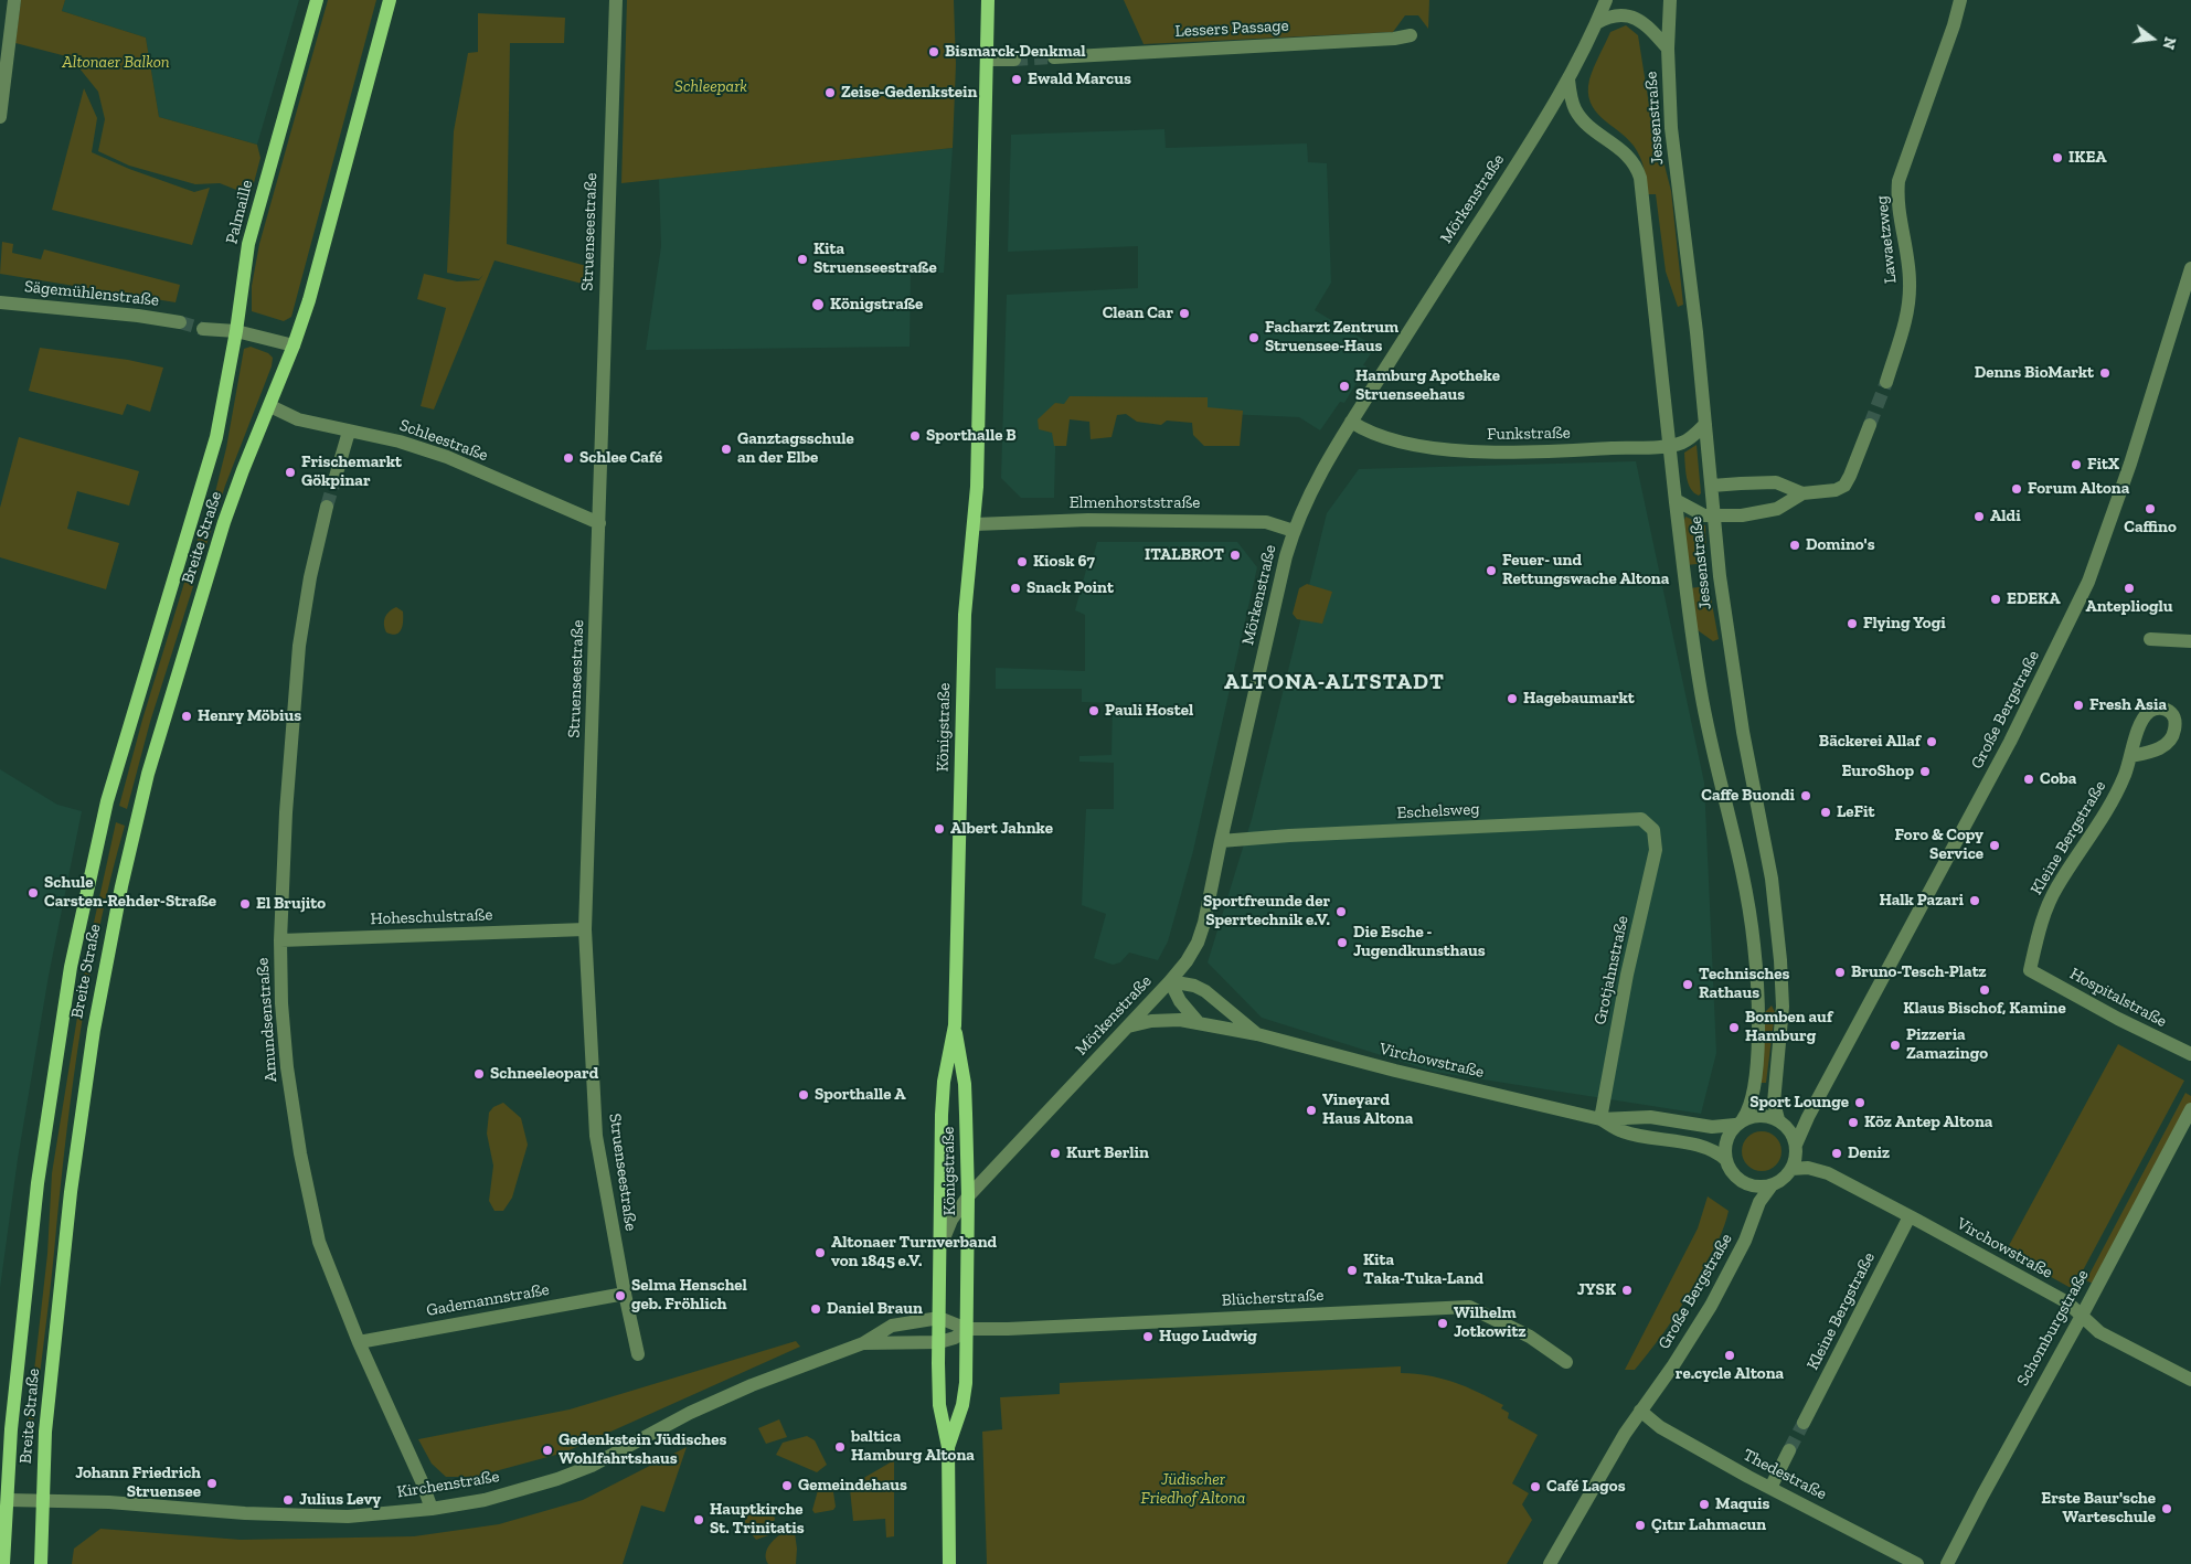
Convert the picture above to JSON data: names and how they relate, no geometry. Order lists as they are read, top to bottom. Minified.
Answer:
{"streets":{"main road":["Palmaille","Breite Straße","Königstraße"],"street":["Lessers Passage","Jessenstraße","Mörkenstraße","Struenseestraße","Lawaetzweg","Sägemühlenstraße","Funkstraße","Schleestraße","Elmenhorststraße","Große Bergstraße","Eschelsweg","Kleine Bergstraße","Hoheschulstraße","Grotjahnstraße","Hospitalstraße","Amundsenstraße","Virchowstraße","Blücherstraße","Gademannstraße","Schomburgstraße","Thedestraße","Kirchenstraße"]},"crossings":[["Jessenstraße","Mörkenstraße"],["Jessenstraße","Funkstraße"],["Jessenstraße","Große Bergstraße"],["Jessenstraße","Virchowstraße"],["Mörkenstraße","Funkstraße"],["Mörkenstraße","Elmenhorststraße"],["Mörkenstraße","Königstraße"],["Mörkenstraße","Eschelsweg"],["Mörkenstraße","Virchowstraße"],["Palmaille","Breite Straße"],["Struenseestraße","Schleestraße"],["Struenseestraße","Hoheschulstraße"],["Struenseestraße","Gademannstraße"],["Schleestraße","Breite Straße"],["Elmenhorststraße","Königstraße"],["Breite Straße","Kirchenstraße"],["Große Bergstraße","Virchowstraße"],["Große Bergstraße","Thedestraße"],["Königstraße","Blücherstraße"],["Königstraße","Kirchenstraße"],["Eschelsweg","Grotjahnstraße"],["Kleine Bergstraße","Hospitalstraße"],["Kleine Bergstraße","Virchowstraße"],["Hoheschulstraße","Amundsenstraße"],["Grotjahnstraße","Virchowstraße"],["Amundsenstraße","Gademannstraße"],["Amundsenstraße","Kirchenstraße"],["Virchowstraße","Schomburgstraße"],["Blücherstraße","Kirchenstraße"]],"districts":["ALTONA-ALTSTADT"],"parks":["Altonaer Balkon","Schleepark","Jüdischer Friedhof Altona"],"places":["Bismarck-Denkmal","Ewald Marcus","Zeise-Gedenkstein","IKEA","Kita Struenseestraße","Königstraße","Clean Car","Facharzt Zentrum Struensee-Haus","Denns BioMarkt","Hamburg Apotheke Struenseehaus","Sporthalle B","Ganztagsschule an der Elbe","Schlee Café","FitX","Frischemarkt Gökpinar","Forum Altona","Caffino","Aldi","Domino's","ITALBROT","Kiosk 67","Feuer- und Rettungswache Altona","Snack Point","Anteplioglu","EDEKA","Flying Yogi","Hagebaumarkt","Fresh Asia","Pauli Hostel","Henry Möbius","Bäckerei Allaf","EuroShop","Coba","Caffe Buondi","LeFit","Albert Jahnke","Foro & Copy Service","Schule Carsten-Rehder-Straße","Halk Pazari","El Brujito","Sportfreunde der Sperrtechnik e.V.","Die Esche - Jugendkunsthaus","Bruno-Tesch-Platz","Technisches Rathaus","Klaus Bischof, Kamine","Bomben auf Hamburg","Pizzeria Zamazingo","Schneeleopard","Sporthalle A","Sport Lounge","Vineyard Haus Altona","Köz Antep Altona","Kurt Berlin","Deniz","Altonaer Turnverband von 1845 e.V.","Kita Taka-Tuka-Land","JYSK","Selma Henschel geb. Fröhlich","Daniel Braun","Wilhelm Jotkowitz","Hugo Ludwig","re.cycle Altona","baltica Hamburg Altona","Gedenkstein Jüdisches Wohlfahrtshaus","Johann Friedrich Struensee","Gemeindehaus","Café Lagos","Julius Levy","Maquis","Erste Baur'sche Warteschule","Hauptkirche St. Trinitatis","Çıtır Lahmacun"],"north":"right"}
